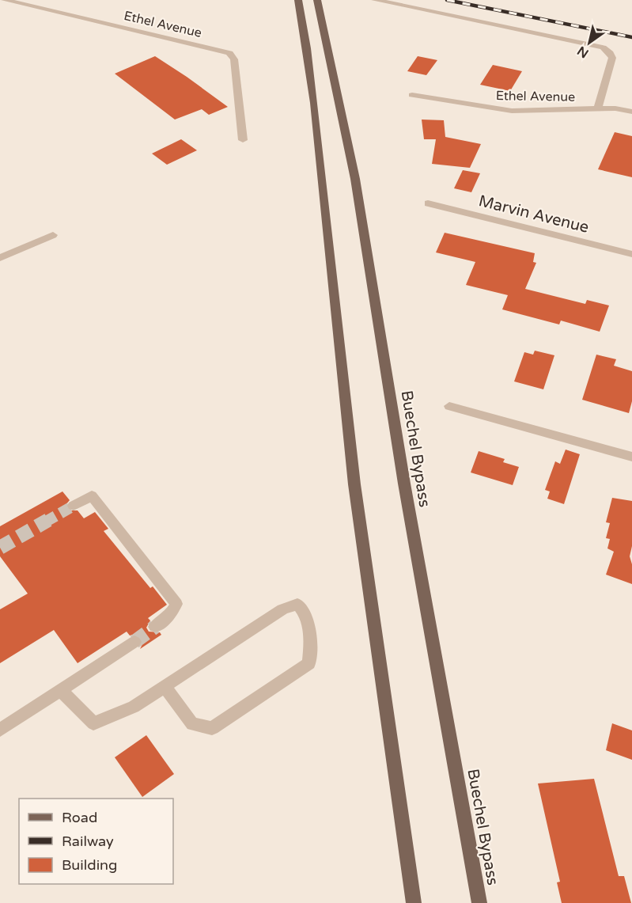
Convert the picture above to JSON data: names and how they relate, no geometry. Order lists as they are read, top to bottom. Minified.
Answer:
{"streets":{"main road":["Buechel Bypass"],"street":["Ethel Avenue","Marvin Avenue"]},"legend":["Road","Railway","Building"],"north":"bottom left"}
